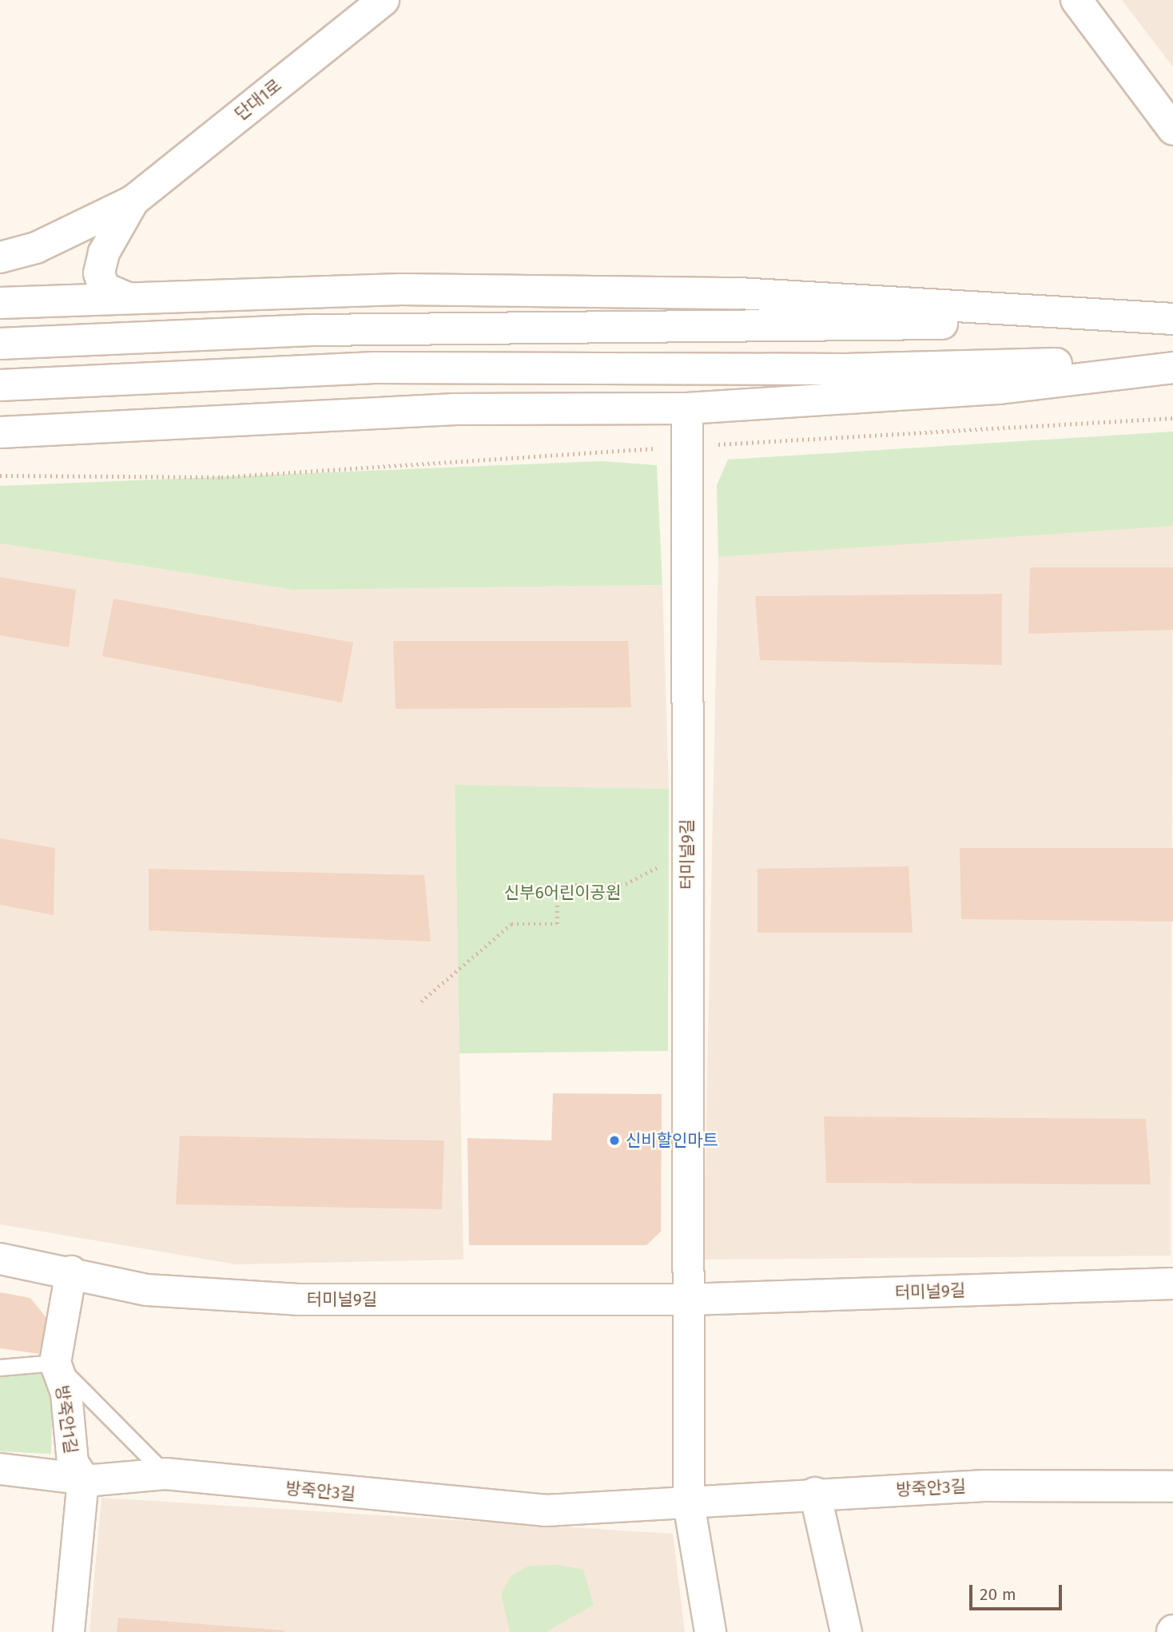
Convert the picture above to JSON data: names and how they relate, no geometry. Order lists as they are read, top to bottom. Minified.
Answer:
{"streets":{"street":["단대1로","터미널9길","방죽안1길","방죽안3길"]},"crossings":[["터미널9길","방죽안1길"],["방죽안1길","방죽안3길"]],"parks":["신부6어린이공원"],"places":["신비할인마트"],"scale_bar":"20 m"}
